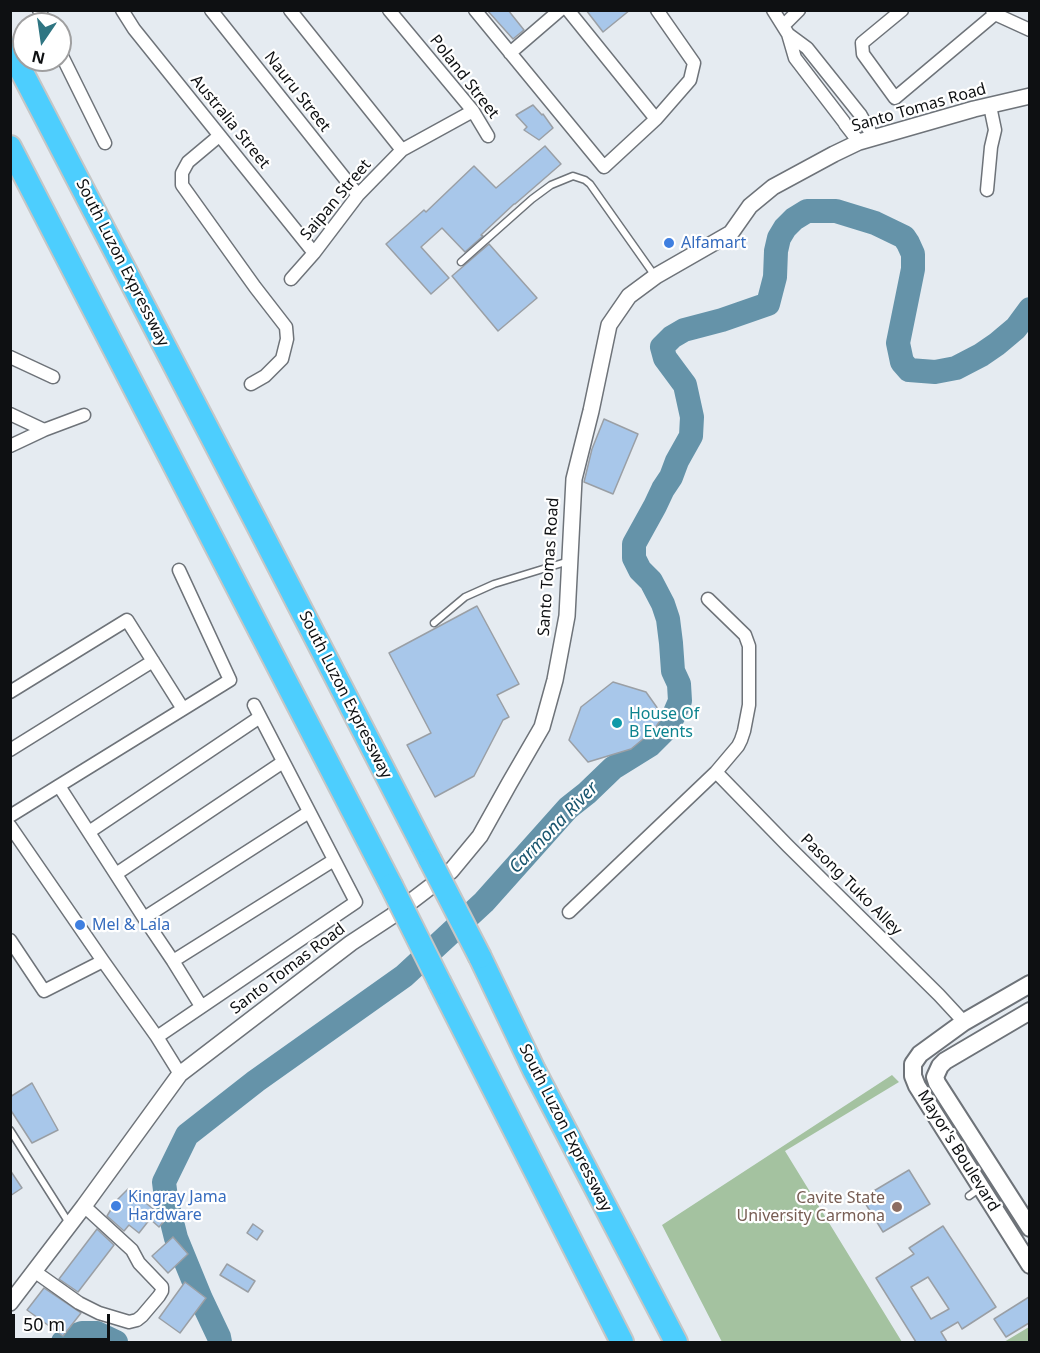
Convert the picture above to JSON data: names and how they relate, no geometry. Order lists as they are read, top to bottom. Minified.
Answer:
{"streets":{"highway":["South Luzon Expressway"],"main road":["Mayor's Boulevard"],"street":["Poland Street","Nauru Street","Santo Tomas Road","Australia Street","Saipan Street","Pasong Tuko Alley"]},"crossings":[["Poland Street","Saipan Street"],["Nauru Street","Saipan Street"],["Australia Street","Saipan Street"],["Pasong Tuko Alley","Mayor's Boulevard"]],"water":["Carmona River"],"places":["Alfamart","House Of B Events","Mel & Lala","Kingray Jama Hardware","Cavite State University Carmona"],"scale_bar":"50 m","north":"bottom"}
